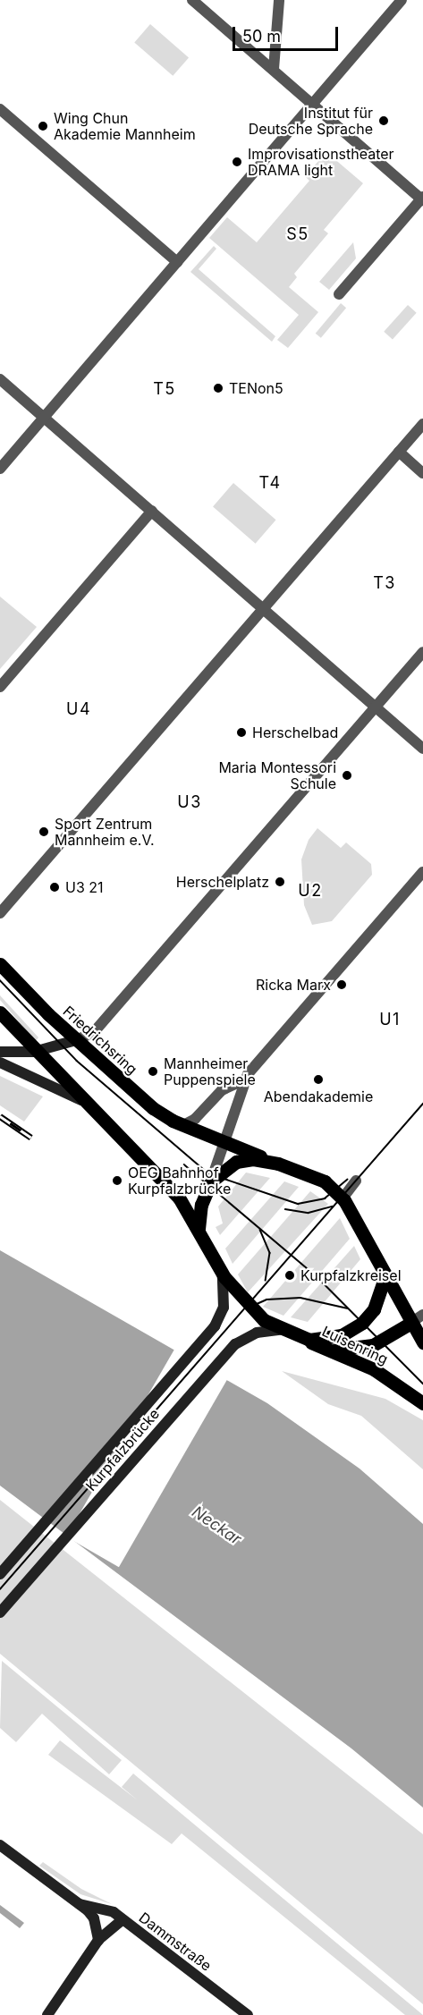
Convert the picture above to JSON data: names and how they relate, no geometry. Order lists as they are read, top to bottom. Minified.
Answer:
{"streets":{"main road":["Friedrichsring","Luisenring","Kurpfalzbrücke","Dammstraße"]},"crossings":[["Friedrichsring","Luisenring"],["Friedrichsring","Kurpfalzbrücke"],["Luisenring","Kurpfalzbrücke"]],"districts":["S5","T5","T4","T3","U4","U3","U2","U1"],"water":["Neckar"],"places":["Institut für Deutsche Sprache","Wing Chun Akademie Mannheim","Improvisationstheater DRAMA light","TENon5","Herschelbad","Maria Montessori Schule","Sport Zentrum Mannheim e.V.","Herschelplatz","U3 21","Ricka Marx","Mannheimer Puppenspiele","Abendakademie","OEG Bahnhof Kurpfalzbrücke","Kurpfalzkreisel"],"scale_bar":"50 m"}
